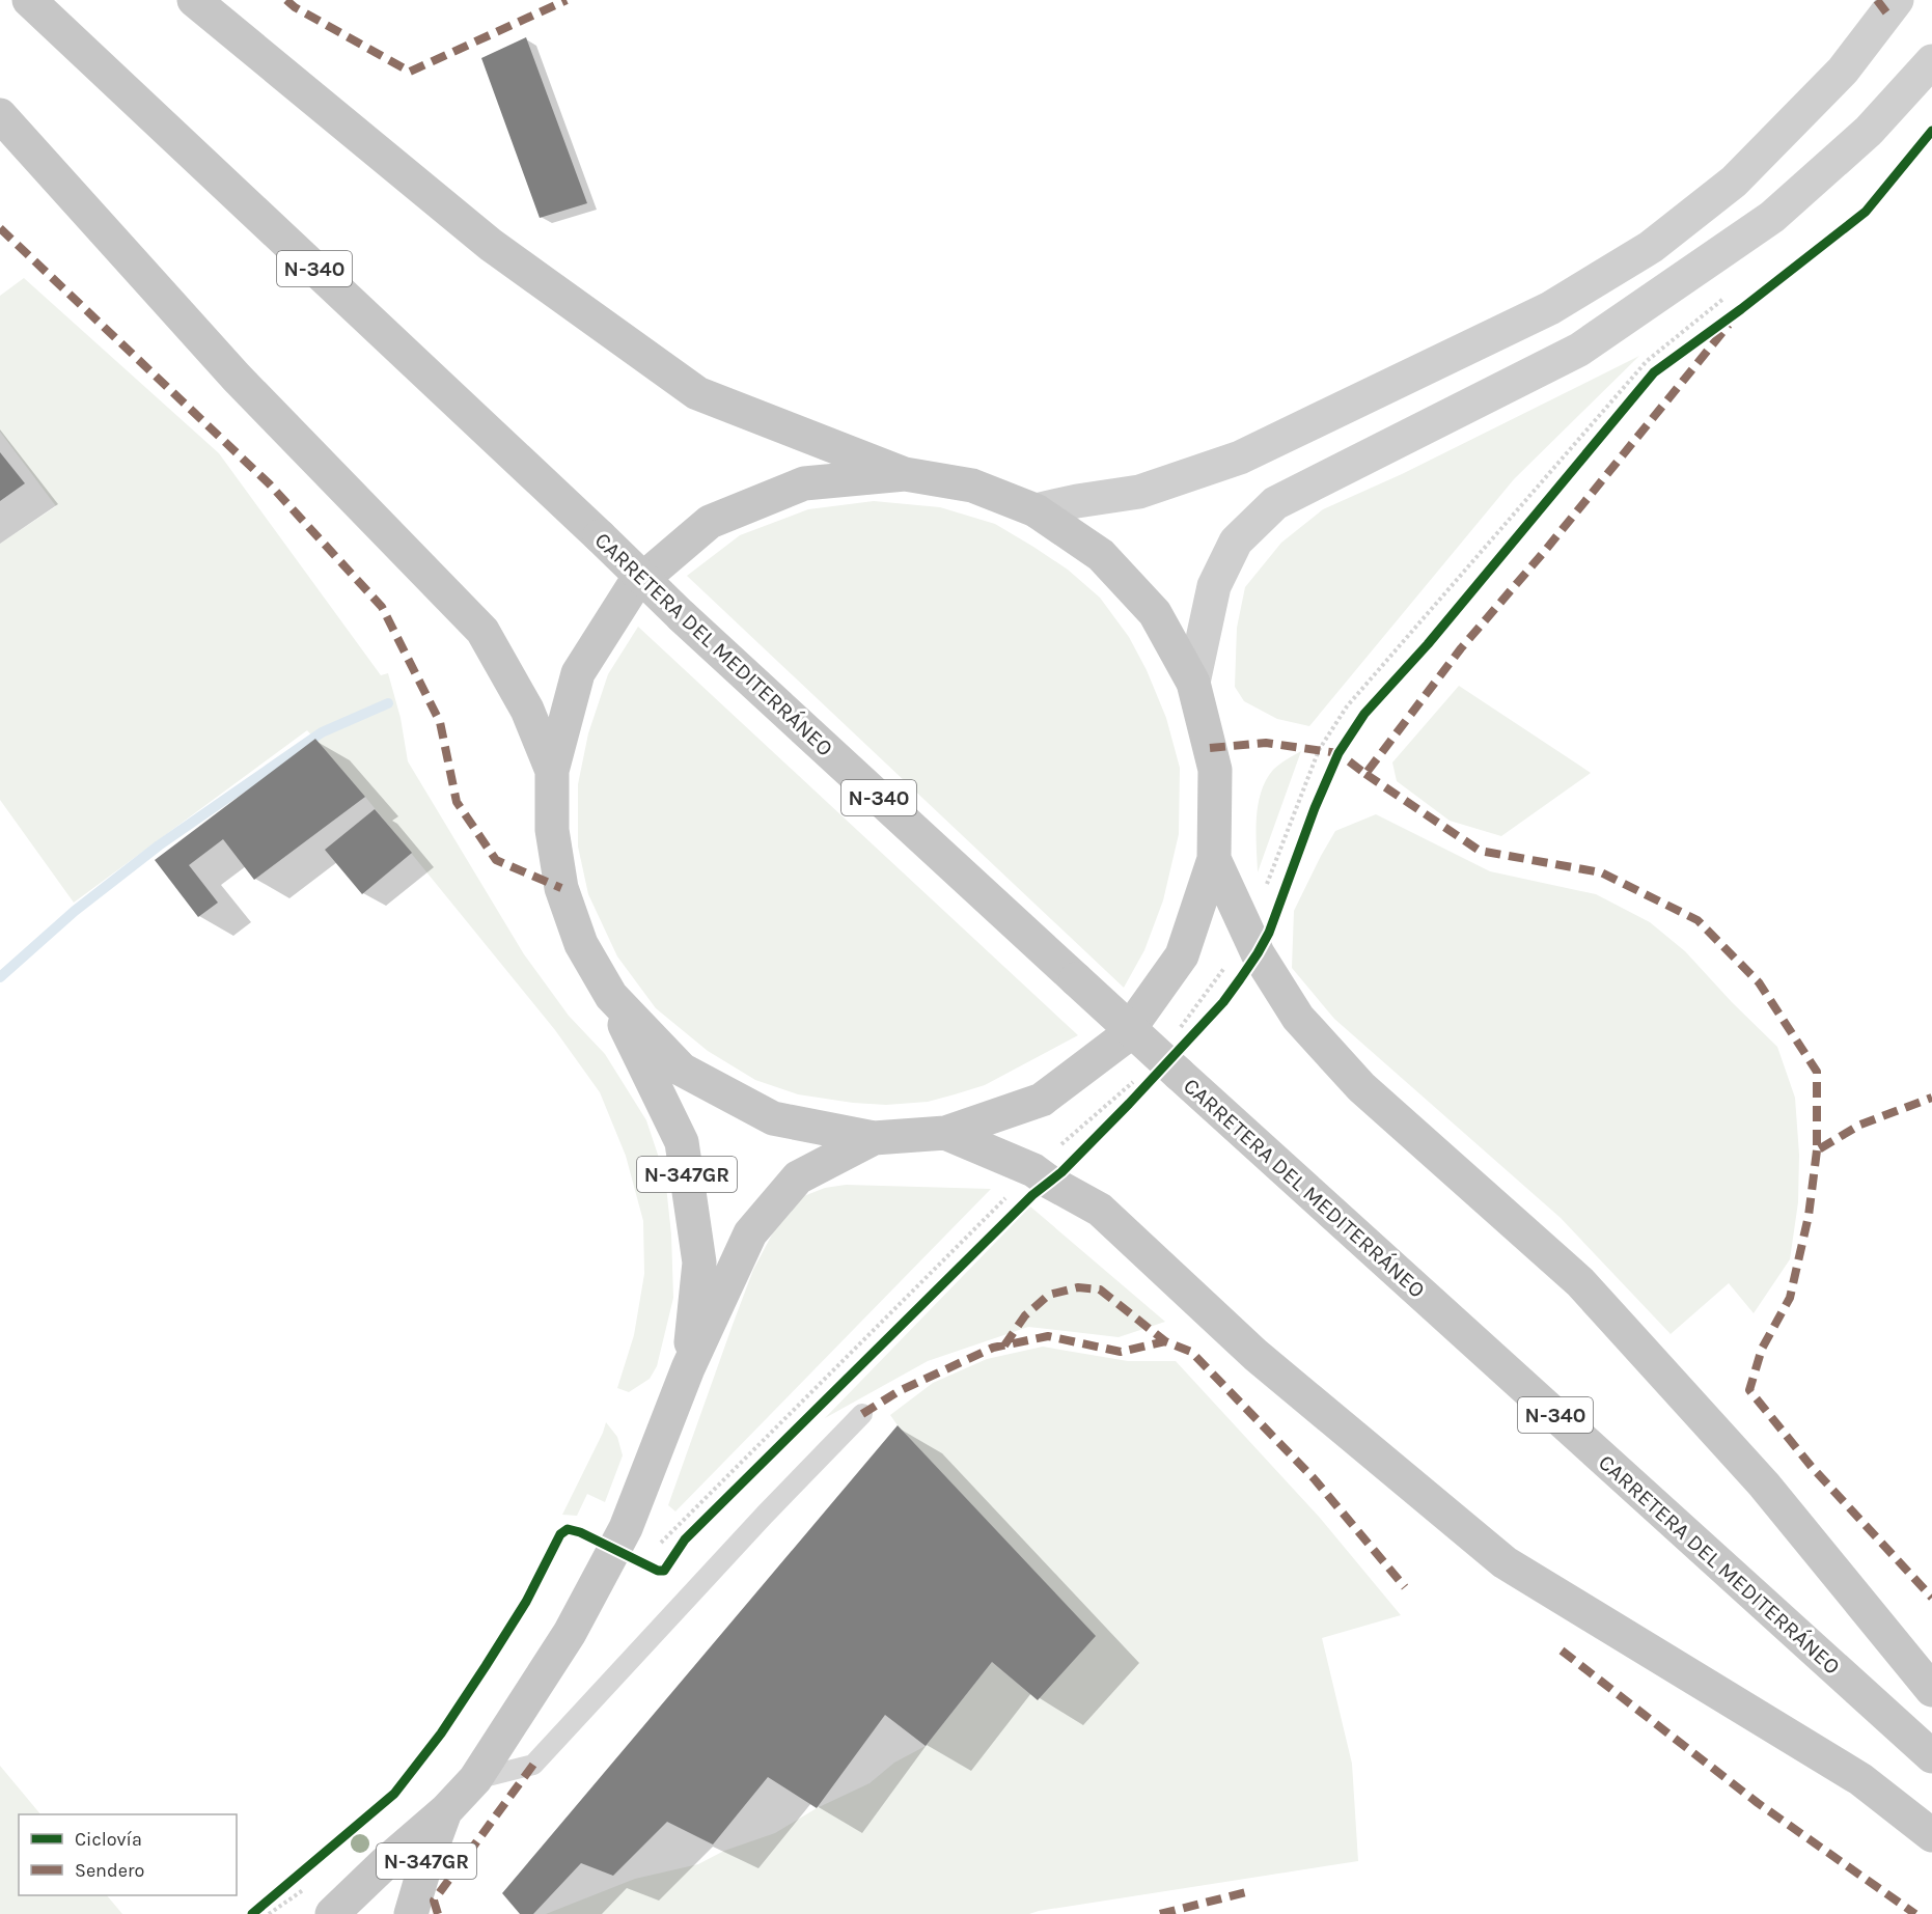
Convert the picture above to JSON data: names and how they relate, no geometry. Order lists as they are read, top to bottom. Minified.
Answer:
{"streets":{"highway":["N-340","CARRETERA DEL MEDITERRÁNEO","N-347GR"]},"legend":["Ciclovía","Sendero"]}
